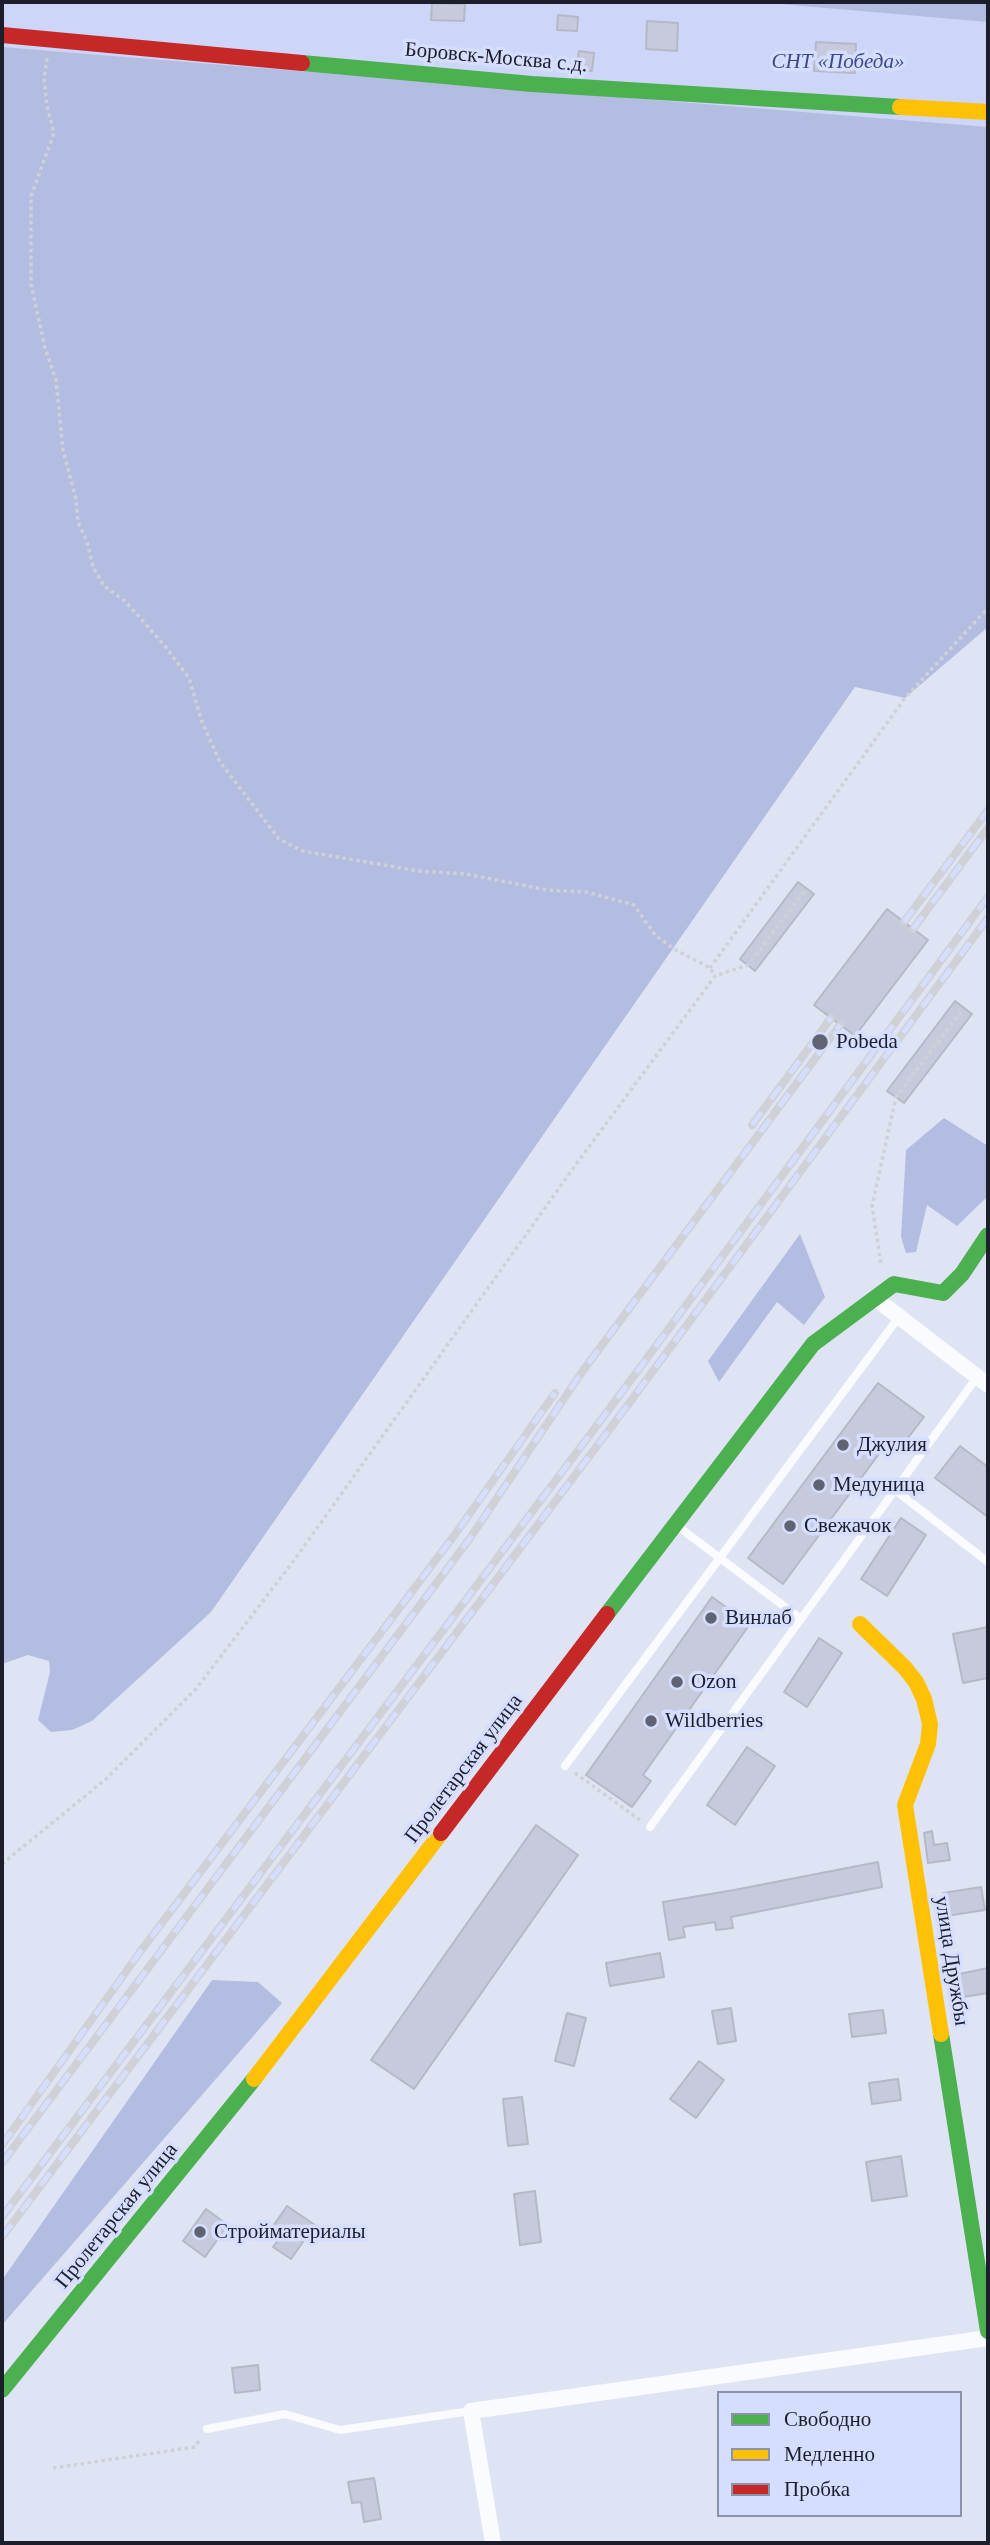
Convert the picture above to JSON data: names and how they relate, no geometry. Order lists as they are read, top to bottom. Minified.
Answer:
{"streets":{"street":["Боровск-Москва с.д.","Пролетарская улица","улица Дружбы"]},"parks":["СНТ «Победа»"],"places":["Pobeda","Джулия","Медуница","Свежачок","Винлаб","Ozon","Wildberries","Стройматериалы"],"legend":["Свободно","Медленно","Пробка"]}
